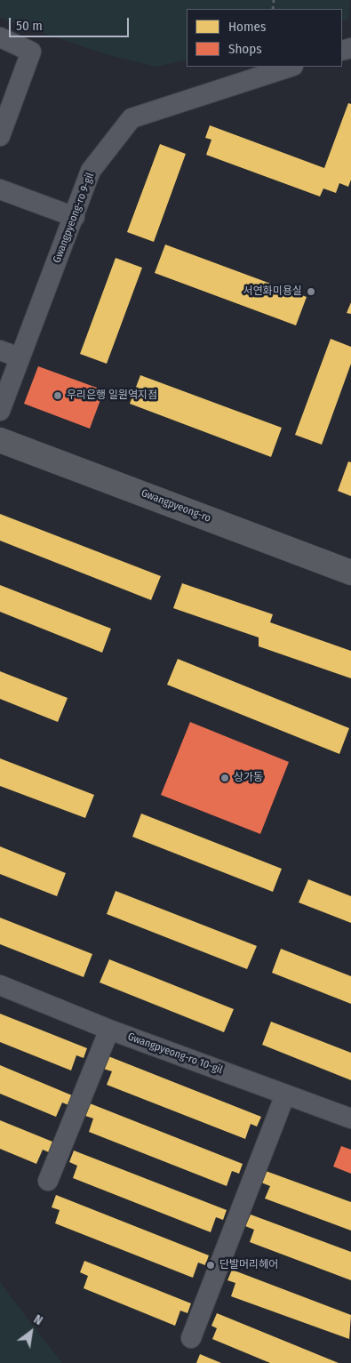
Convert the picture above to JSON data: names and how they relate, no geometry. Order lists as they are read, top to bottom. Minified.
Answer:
{"streets":{"main road":["Gwangpyeong-ro"],"street":["Gwangpyeong-ro 9-gil","Gwangpyeong-ro 10-gil"]},"places":["서연화미용실","우리은행 일원역지점","상가동","단발머리헤어"],"legend":["Homes","Shops"],"scale_bar":"50 m","north":"top right"}
